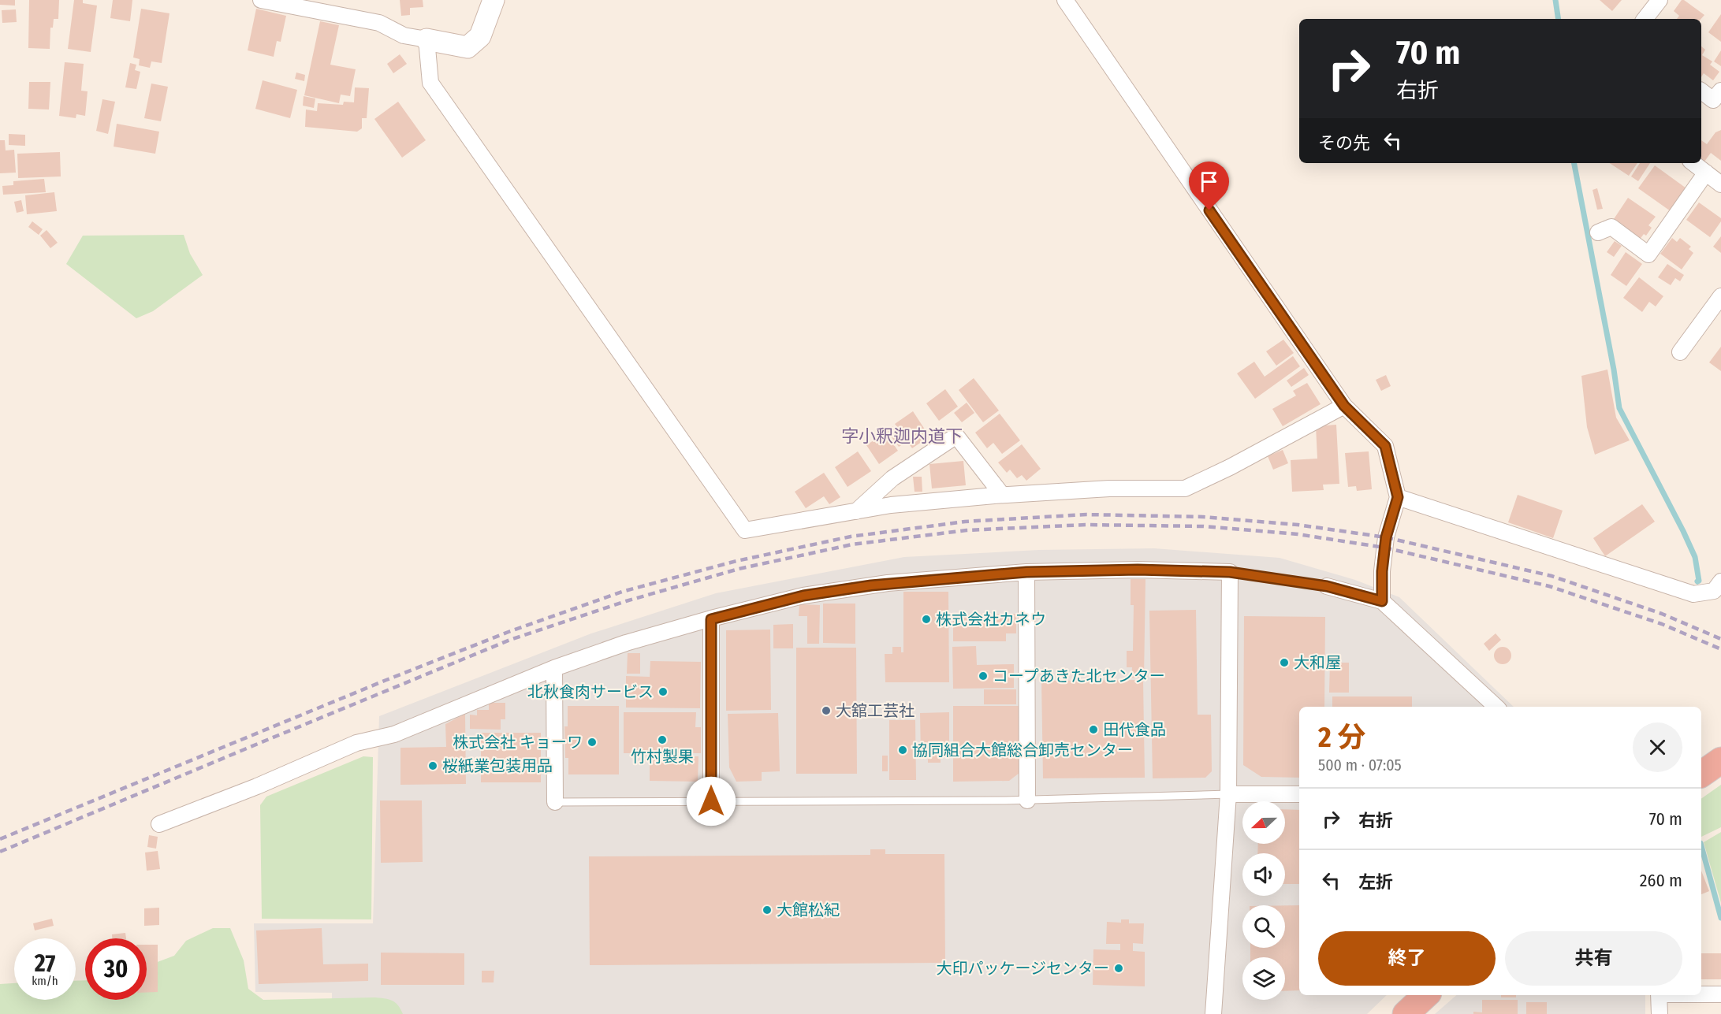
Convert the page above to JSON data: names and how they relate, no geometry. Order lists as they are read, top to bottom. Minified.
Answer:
{"districts":["字小釈迦内道下"],"places":["株式会社カネウ","大和屋","コープあきた北センター","北秋食肉サービス","大舘工芸社","田代食品","竹村製果","株式会社 キョーワ","協同組合大館総合卸売センター","桜紙業包装用品","大館松紀","大印パッケージセンター"],"north":"left","page":{"turn":["70 m","右折"],"then":"その先","heading":["2 分","500 m · 07:05"],"list":[{"name":"右折","value":"70 m"},{"name":"左折","value":"260 m"}],"buttons":["終了","共有"],"speed":"27 km/h","limit":"30"}}
